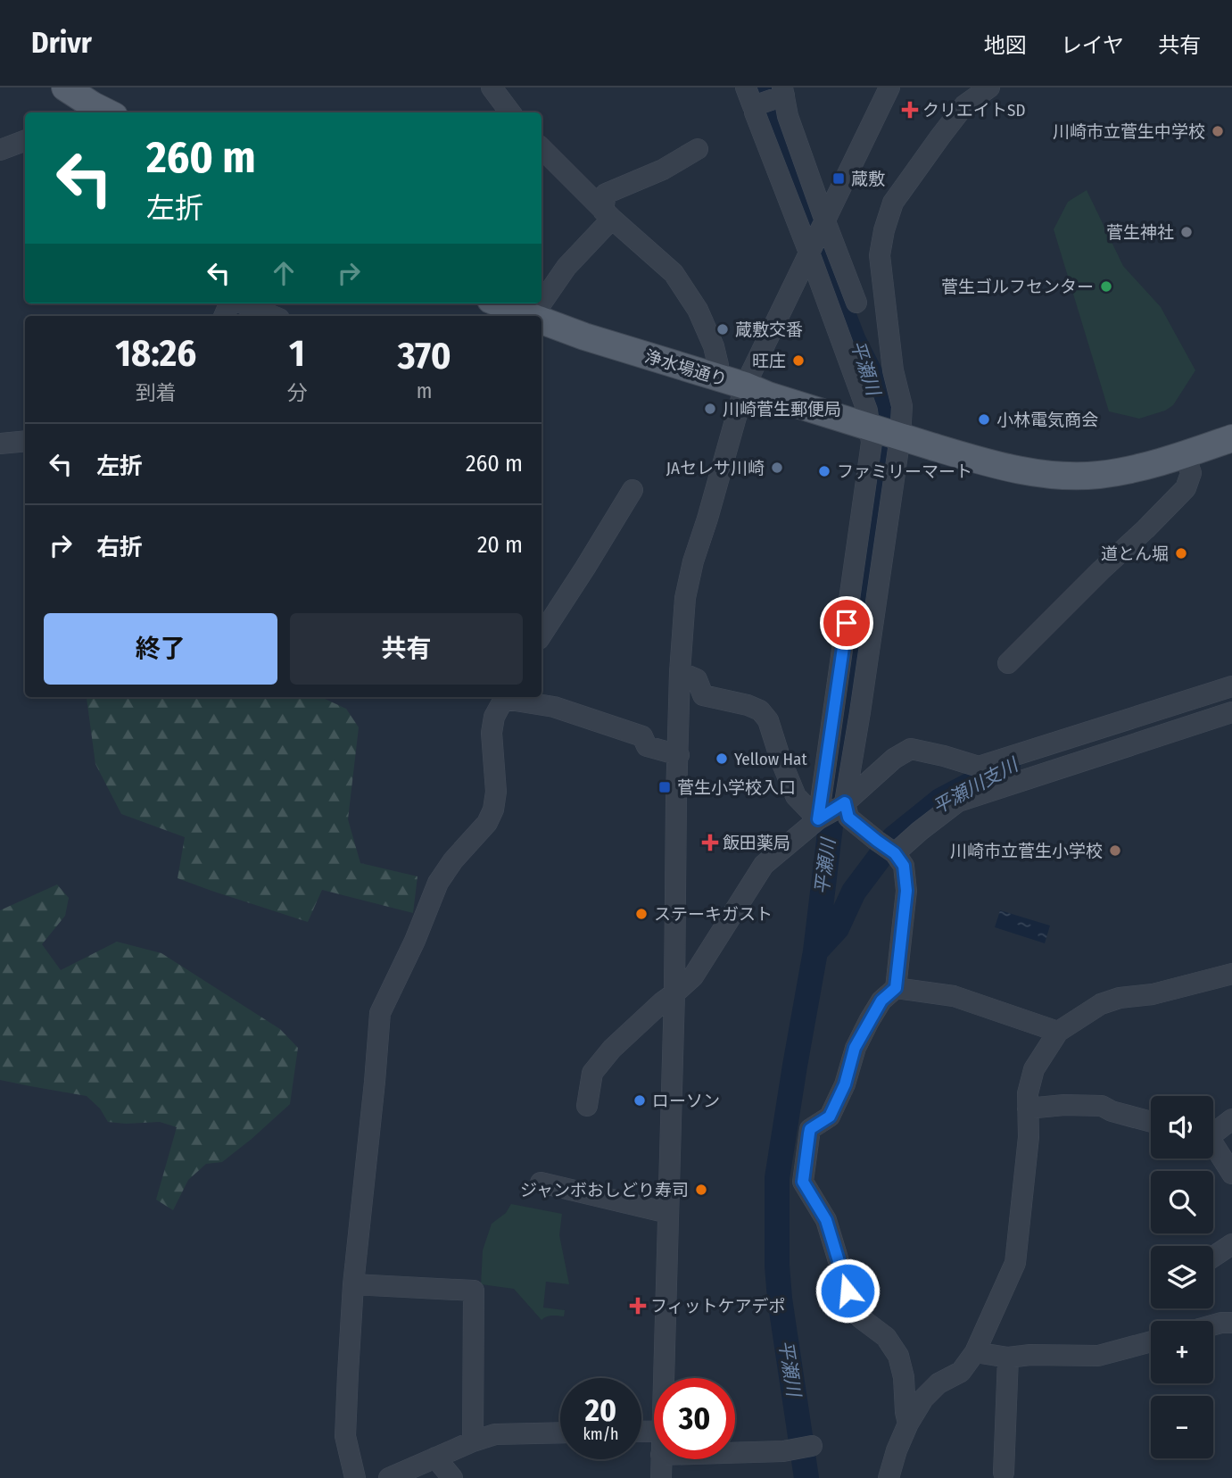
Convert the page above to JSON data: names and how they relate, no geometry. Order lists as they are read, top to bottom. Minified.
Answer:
{"streets":{"main road":["浄水場通り"]},"water":["平瀬川","平瀬川支川"],"places":{"health":["クリエイトSD","飯田薬局","フィットケアデポ"],"other":["川崎市立菅生中学校","菅生神社","菅生ゴルフセンター","蔵敷交番","旺庄","川崎菅生郵便局","小林電気商会","JAセレサ川崎","ファミリーマート","道とん堀","Yellow Hat","川崎市立菅生小学校","ステーキガスト","ローソン","ジャンボおしどり寿司"],"transit":["蔵敷","菅生小学校入口"]},"page":{"header":"Drivr","nav":["地図","レイヤ","共有"],"turn":["260 m","左折"],"eta":["18:26","到着","1","分","370","m"],"list":[{"name":"左折","value":"260 m"},{"name":"右折","value":"20 m"}],"buttons":["終了","共有"],"map_buttons":["+","−"],"speed":"20 km/h","limit":"30"}}
